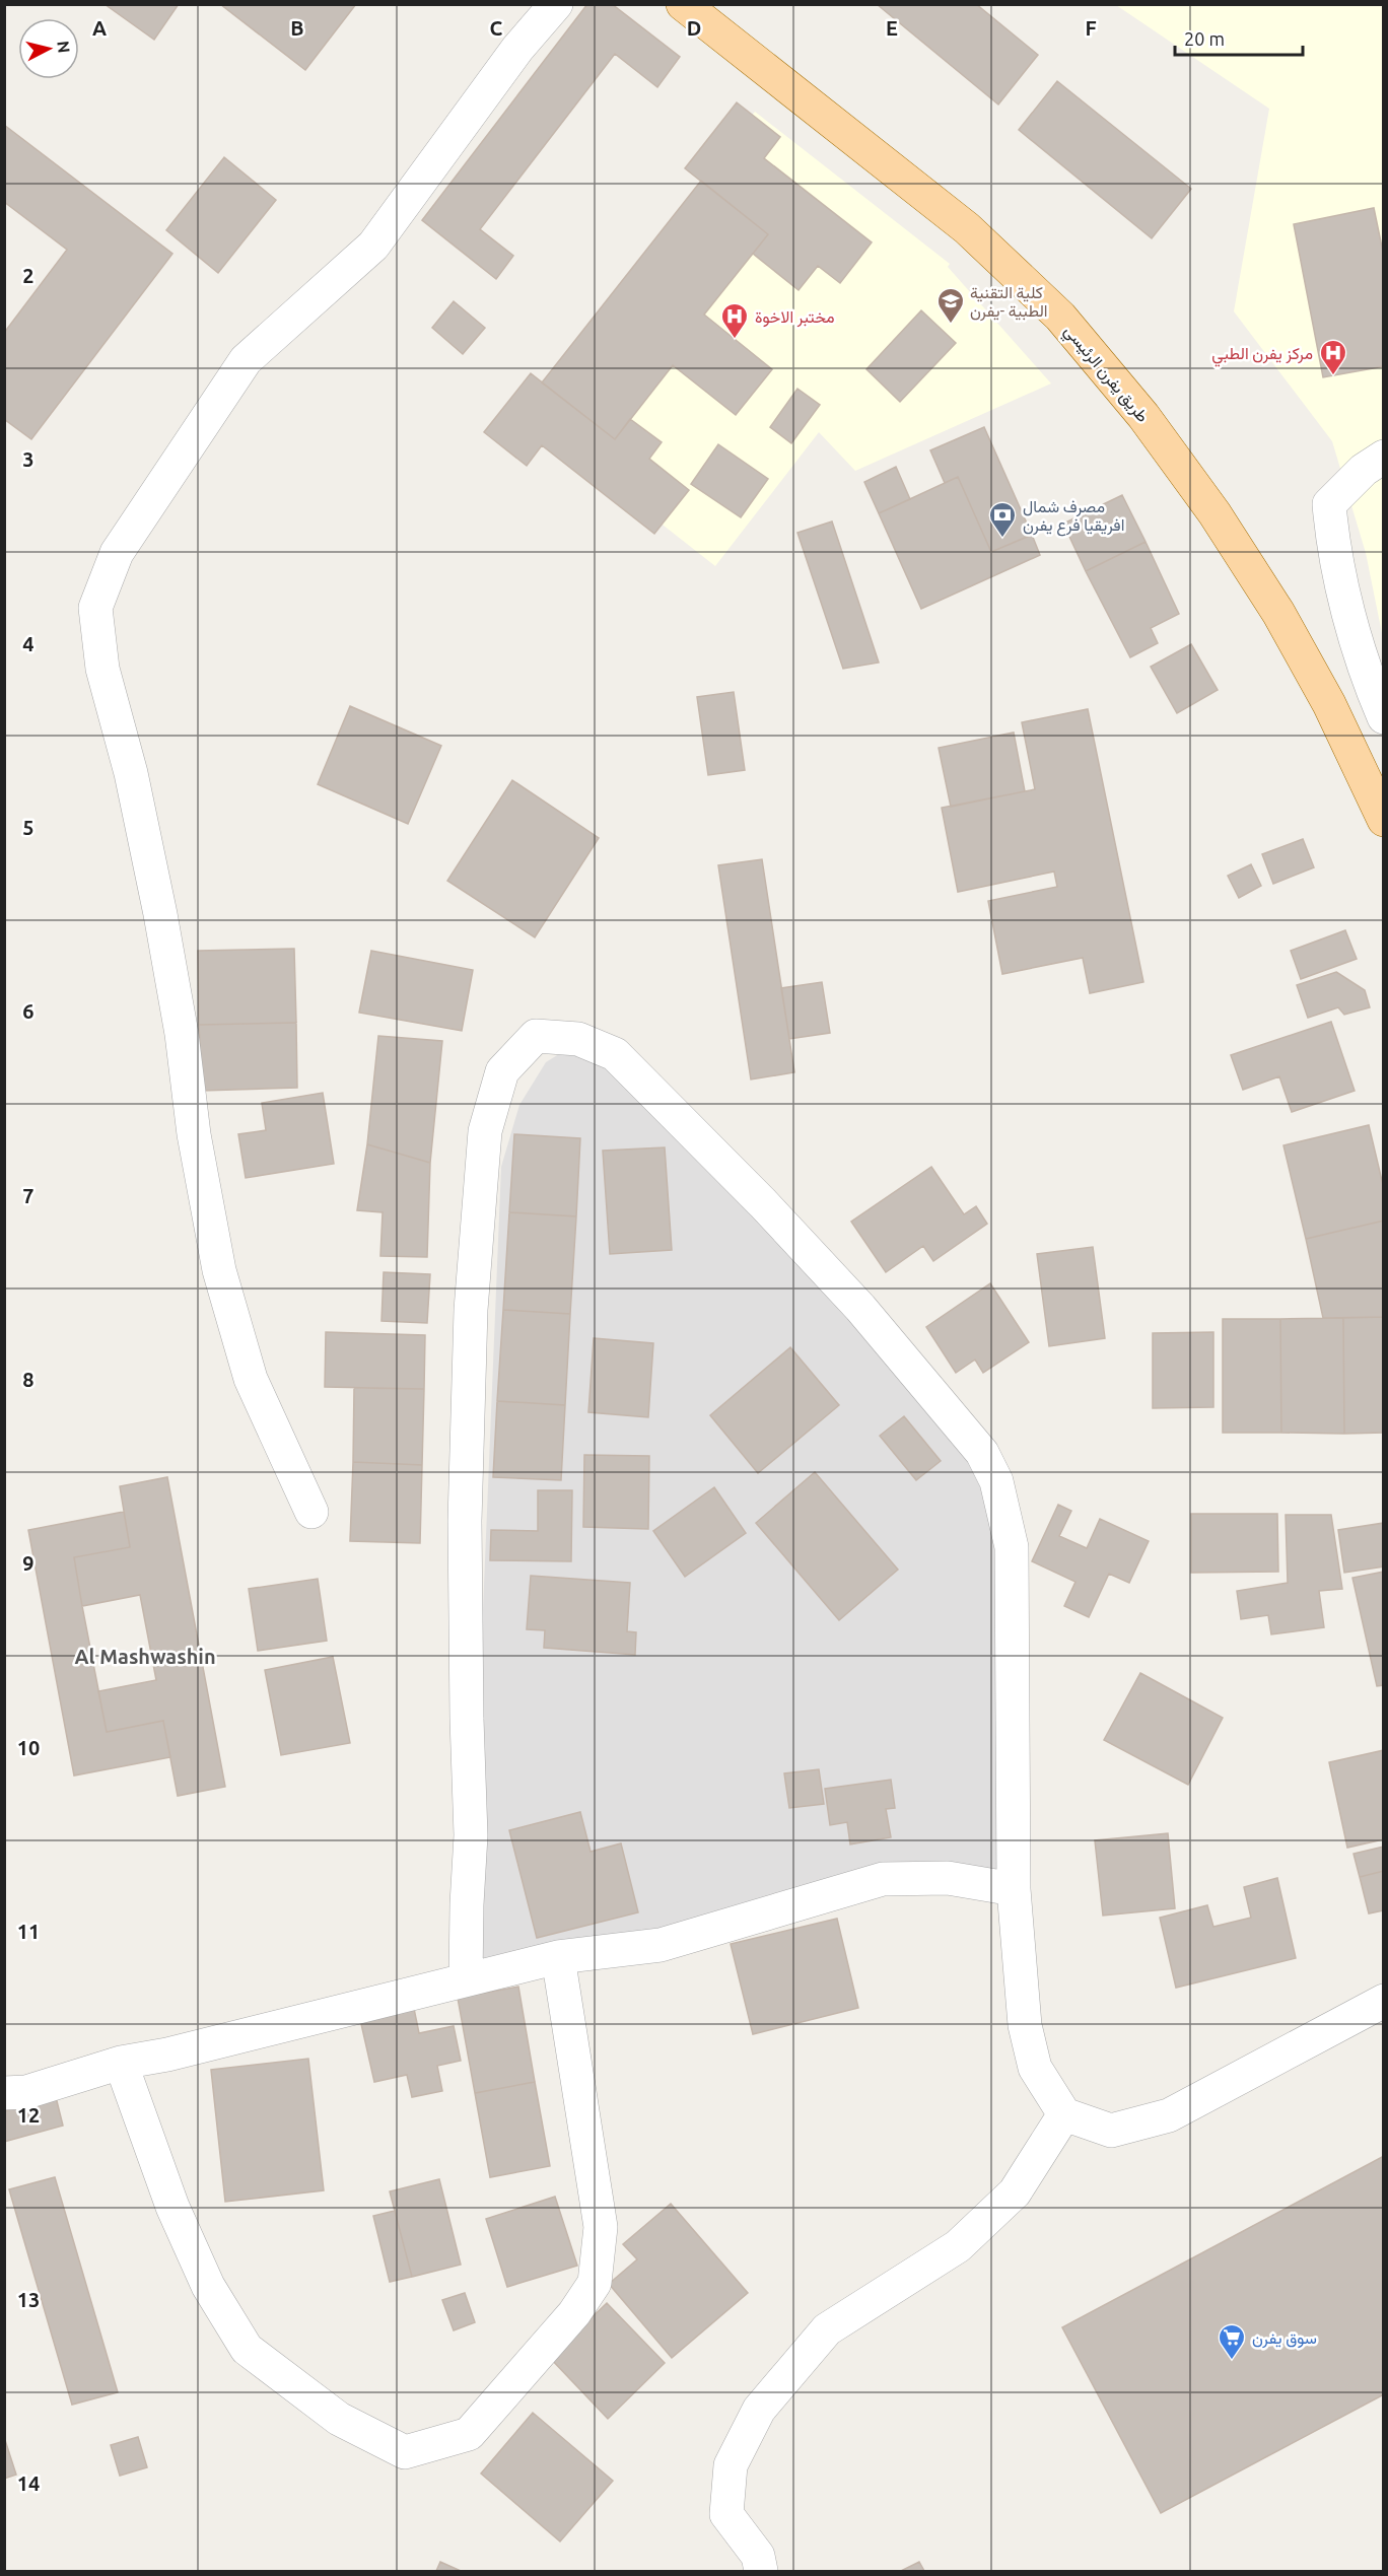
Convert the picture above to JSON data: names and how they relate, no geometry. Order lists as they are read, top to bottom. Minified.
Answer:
{"streets":{"main road":["طريق يفرن الرئيسي"]},"districts":["Al Mashwashin"],"places":{"school or university":["كلية التقنية الطبية -يفرن"],"hospital":["مختبر الاخوة","مركز يفرن الطبي"],"bank":["مصرف شمال افريقيا فرع يفرن"],"supermarket":["سوق يفرن"]},"scale_bar":"20 m","north":"right","grid":{"columns":["A","B","C","D","E","F"],"rows":["2","3","4","5","6","7","8","9","10","11","12","13","14"]}}
